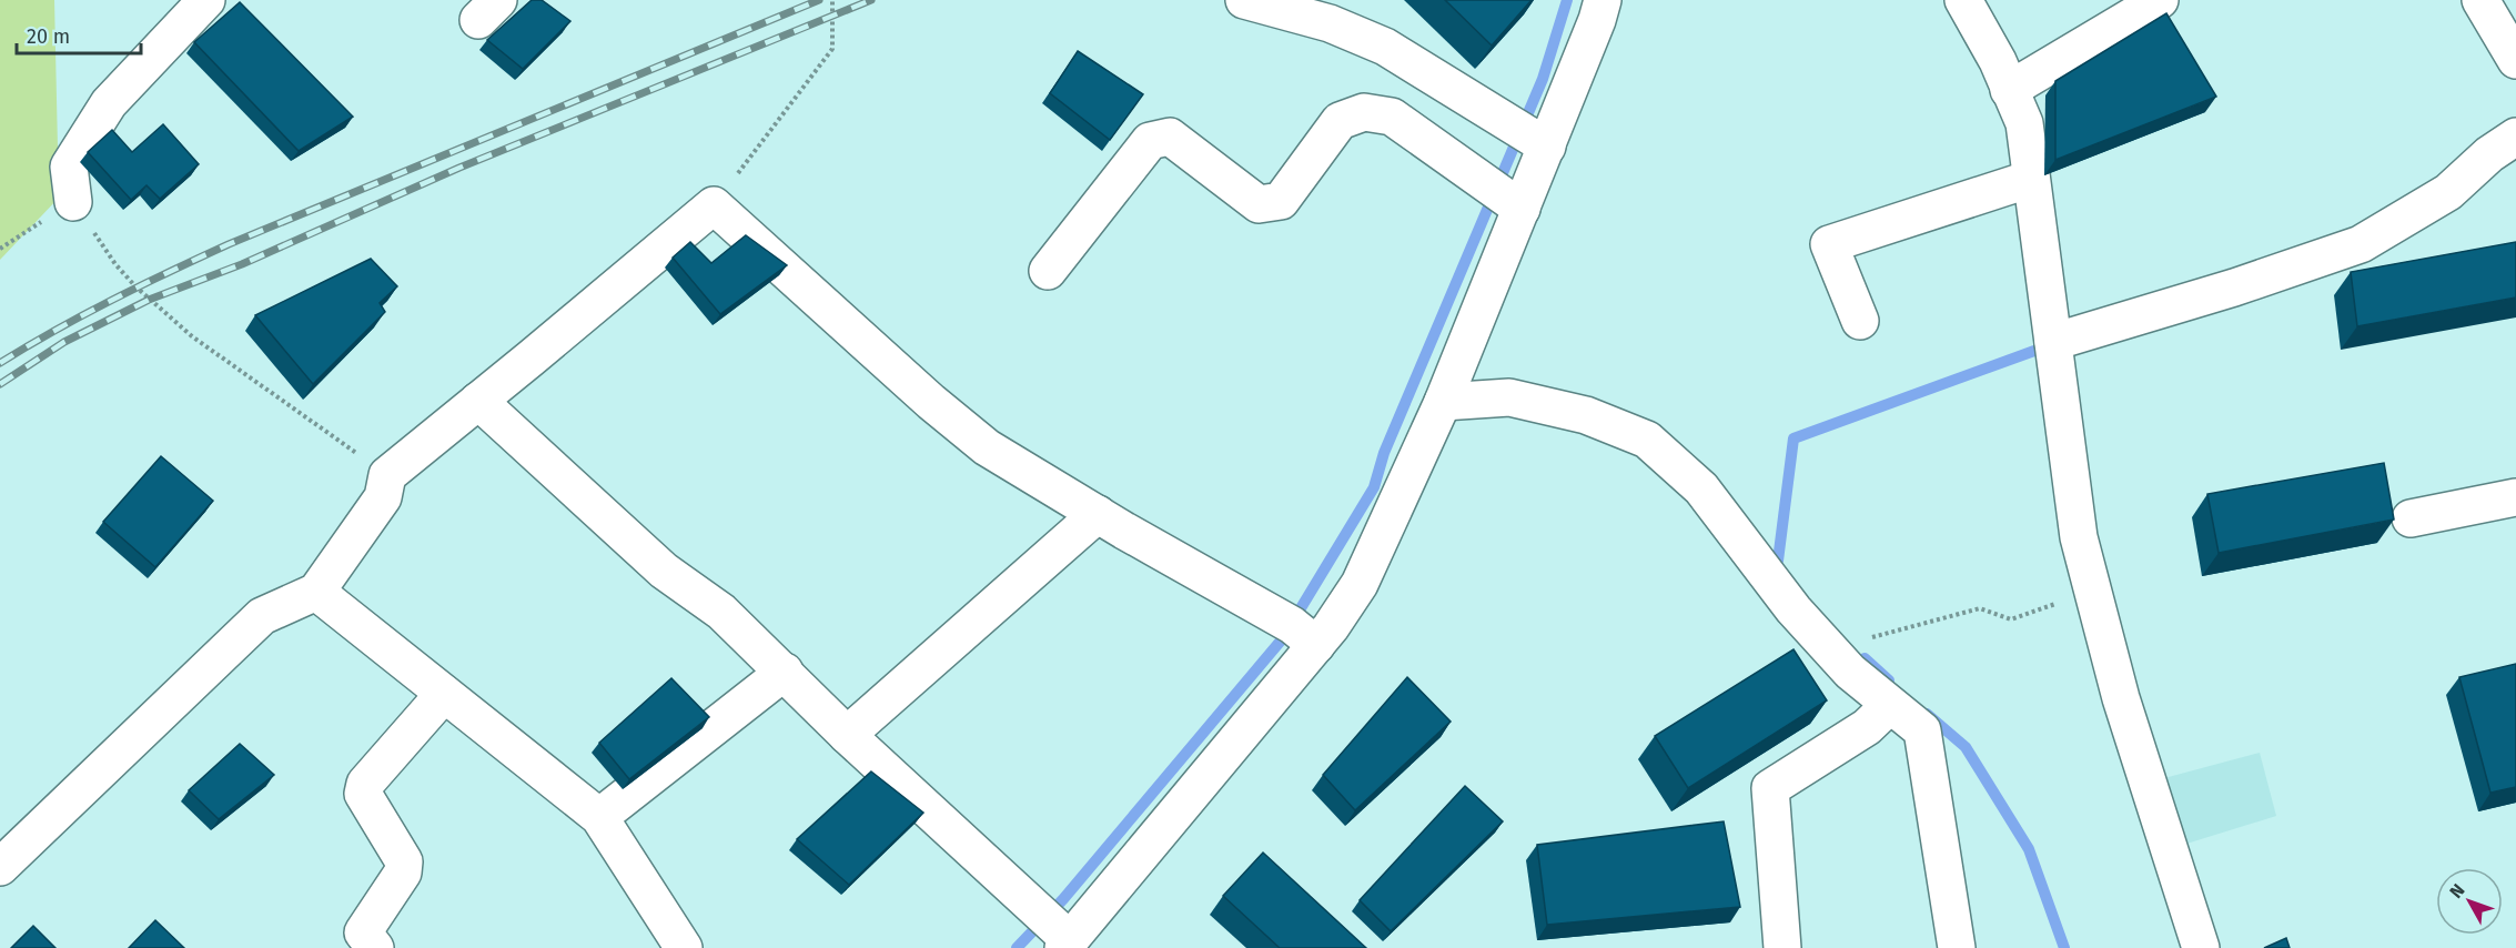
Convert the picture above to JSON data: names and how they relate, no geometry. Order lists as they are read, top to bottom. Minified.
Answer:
{"scale_bar":"20 m","north":"top left"}
